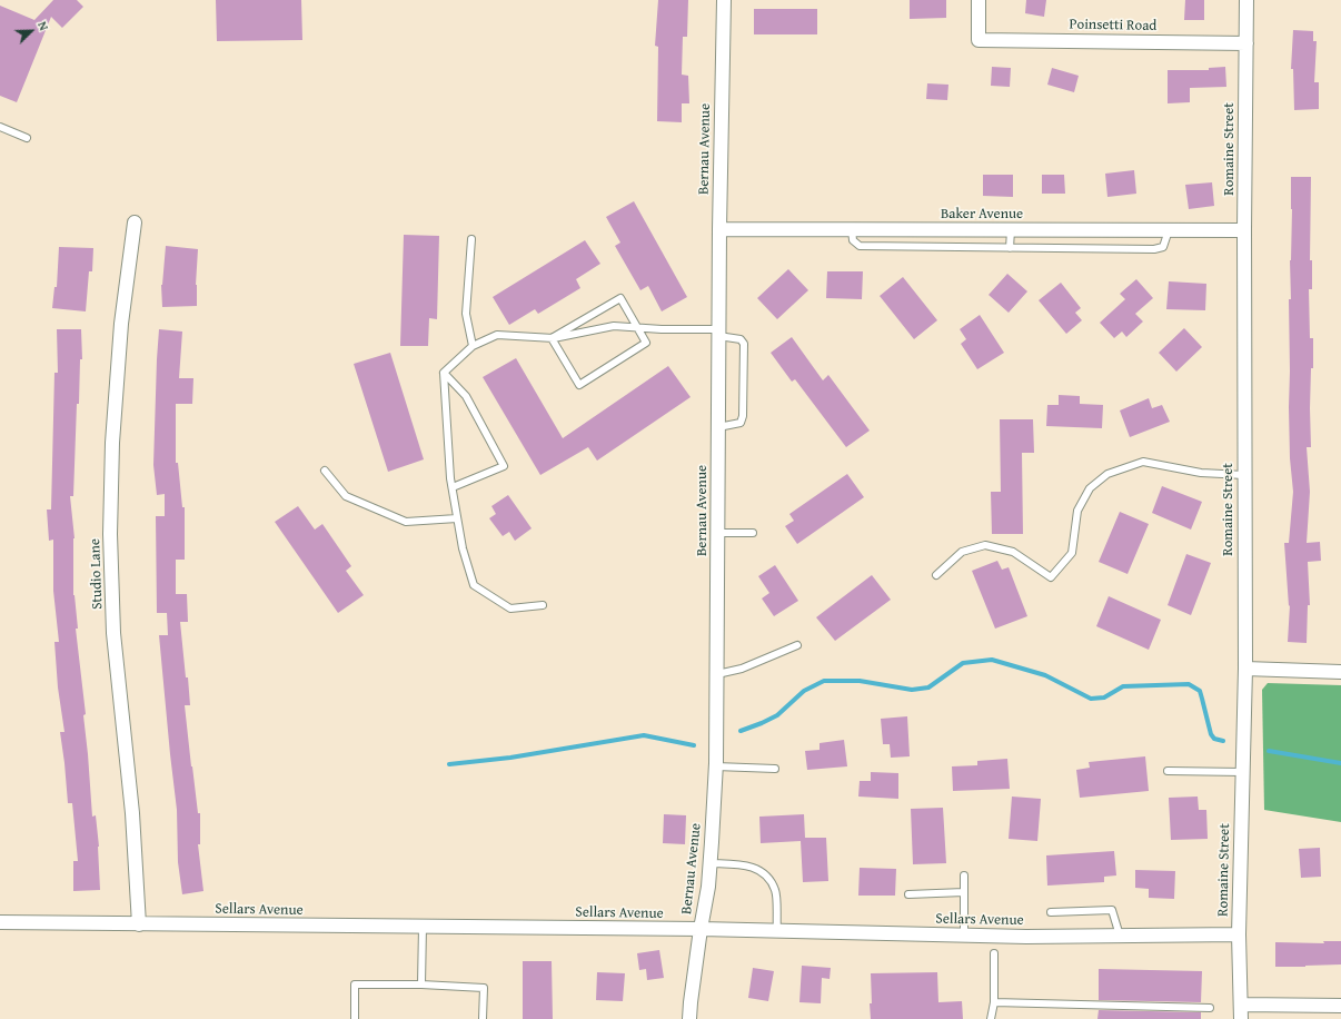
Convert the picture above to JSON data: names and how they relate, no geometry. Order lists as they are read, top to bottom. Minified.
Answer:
{"streets":{"street":["Poinsetti Road","Bernau Avenue","Romaine Street","Baker Avenue","Studio Lane","Sellars Avenue"]},"crossings":[["Poinsetti Road","Romaine Street"],["Bernau Avenue","Baker Avenue"],["Bernau Avenue","Sellars Avenue"],["Romaine Street","Baker Avenue"],["Romaine Street","Sellars Avenue"],["Studio Lane","Sellars Avenue"]],"north":"top right"}
